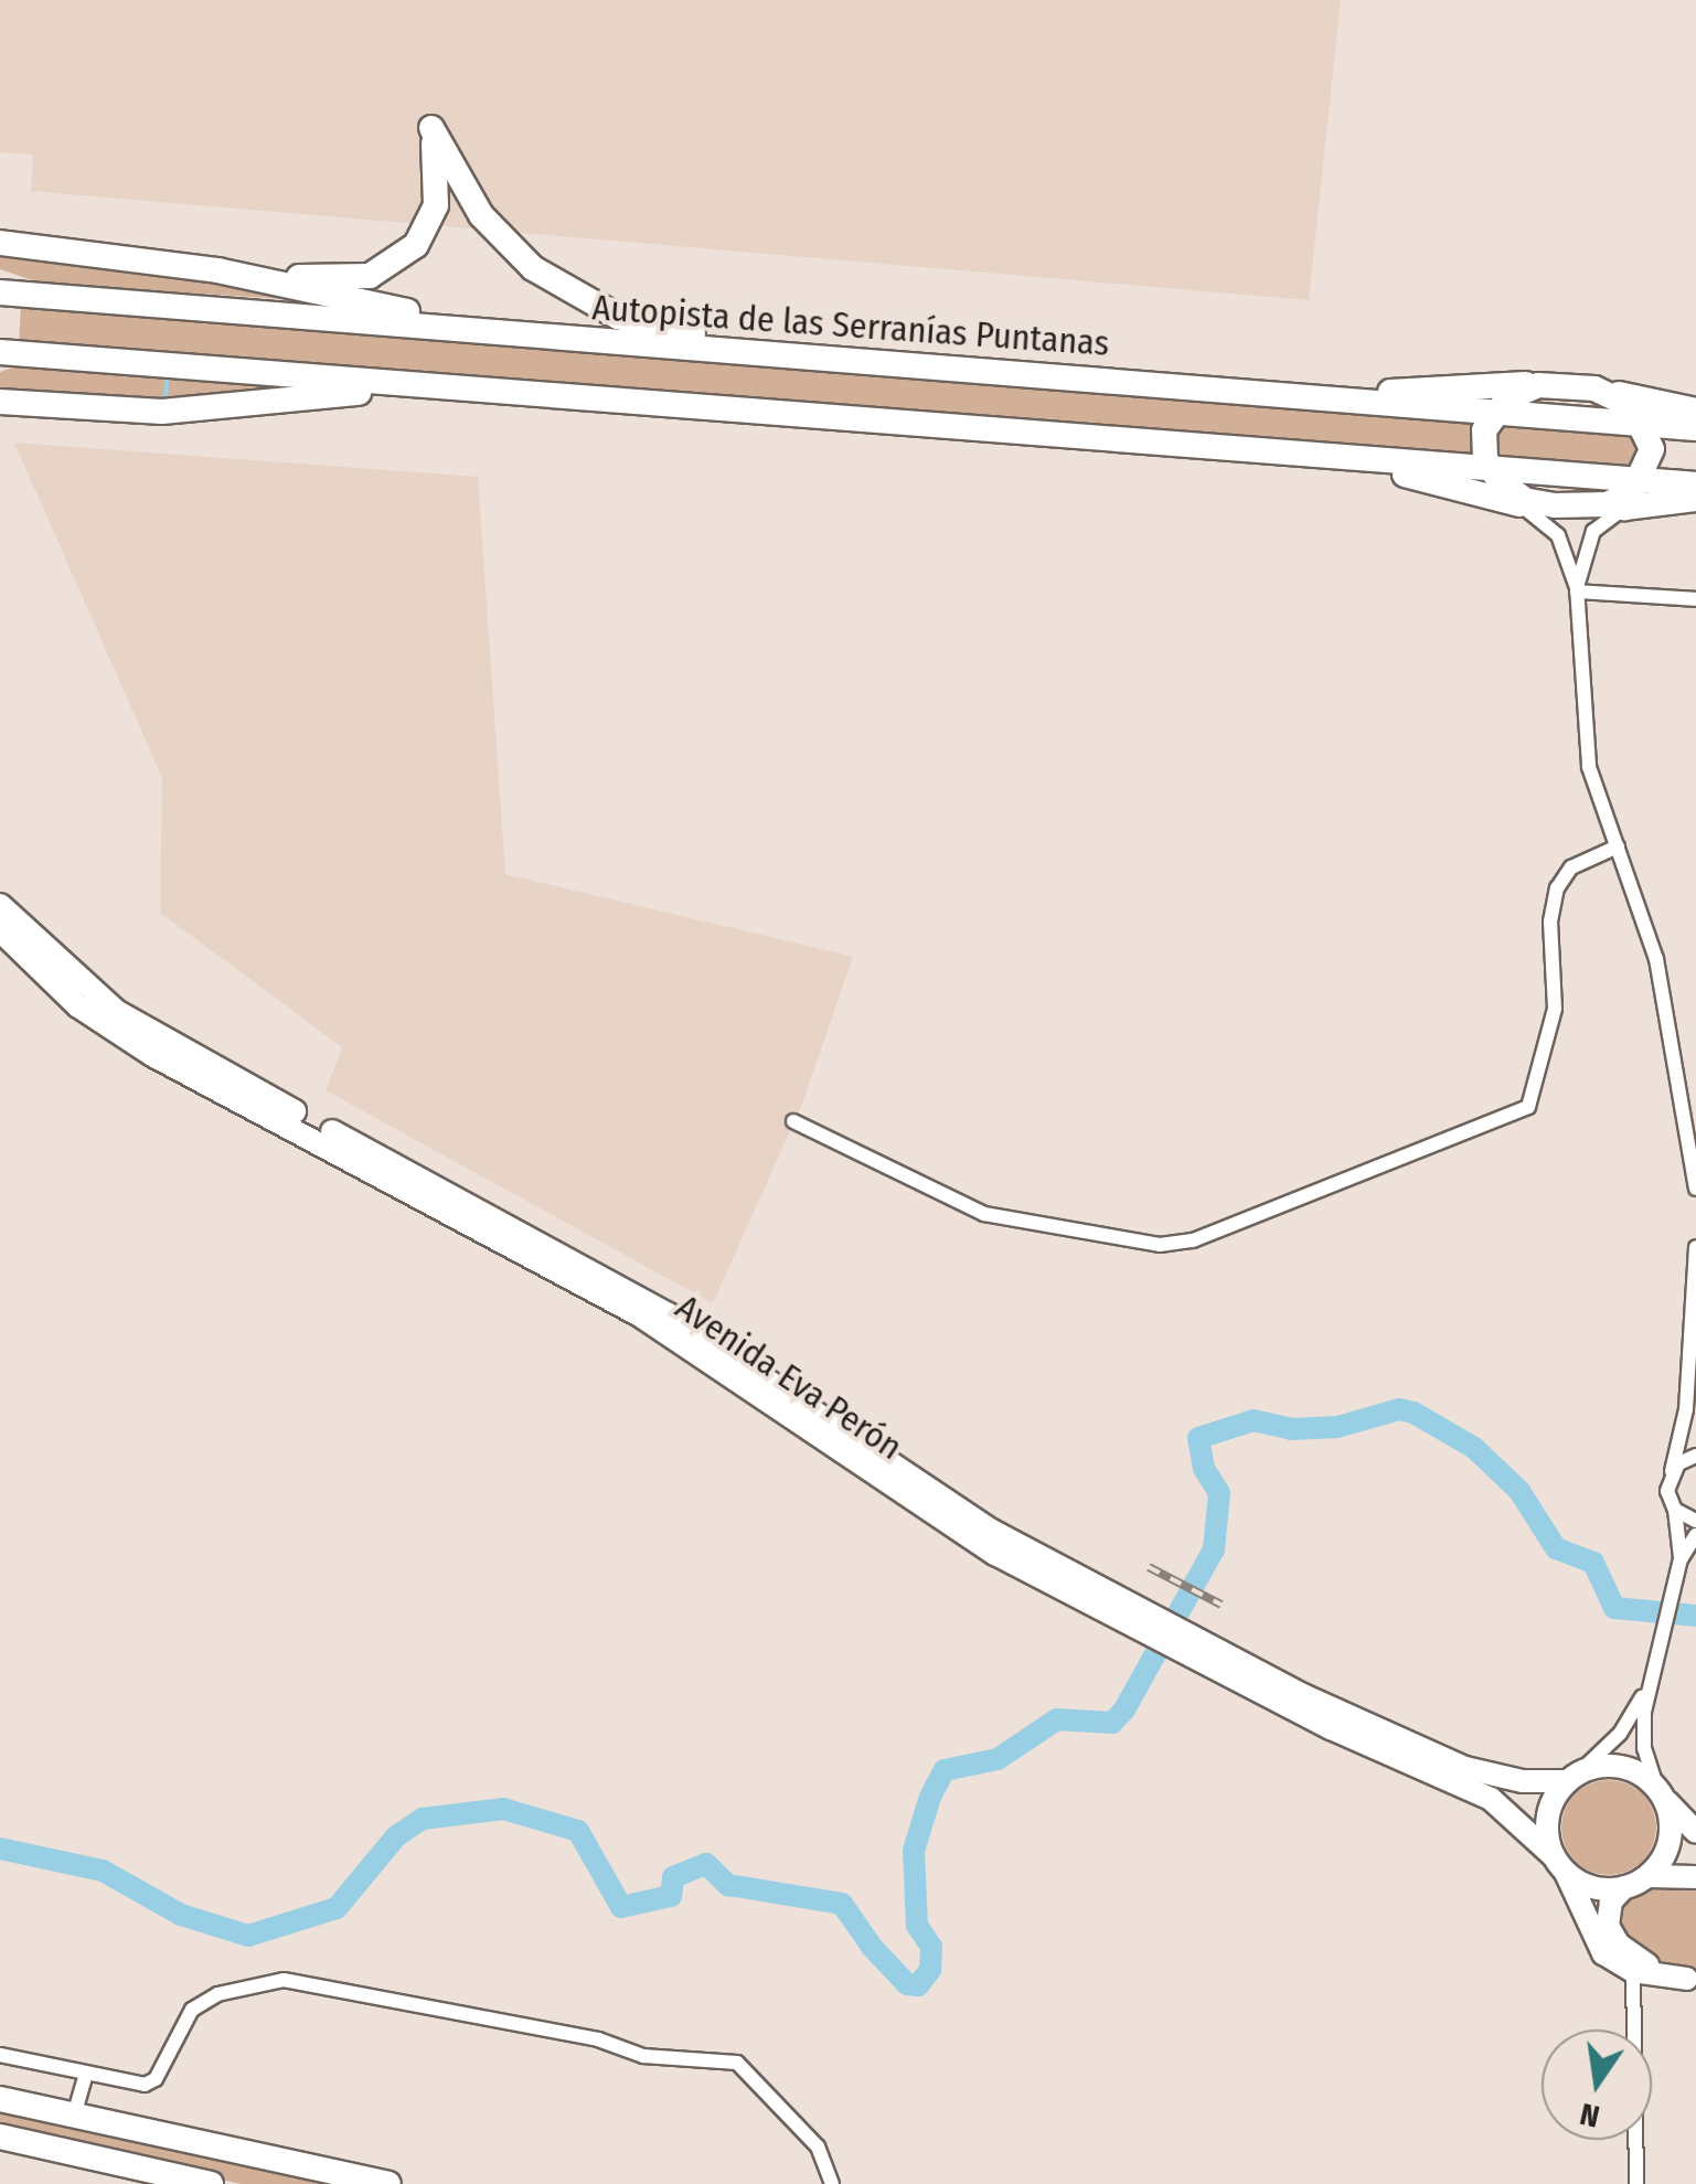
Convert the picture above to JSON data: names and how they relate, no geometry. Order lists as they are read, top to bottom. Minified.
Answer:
{"streets":{"highway":["Autopista de las Serranías Puntanas"],"main road":["Avenida Eva Perón"]},"north":"bottom"}
